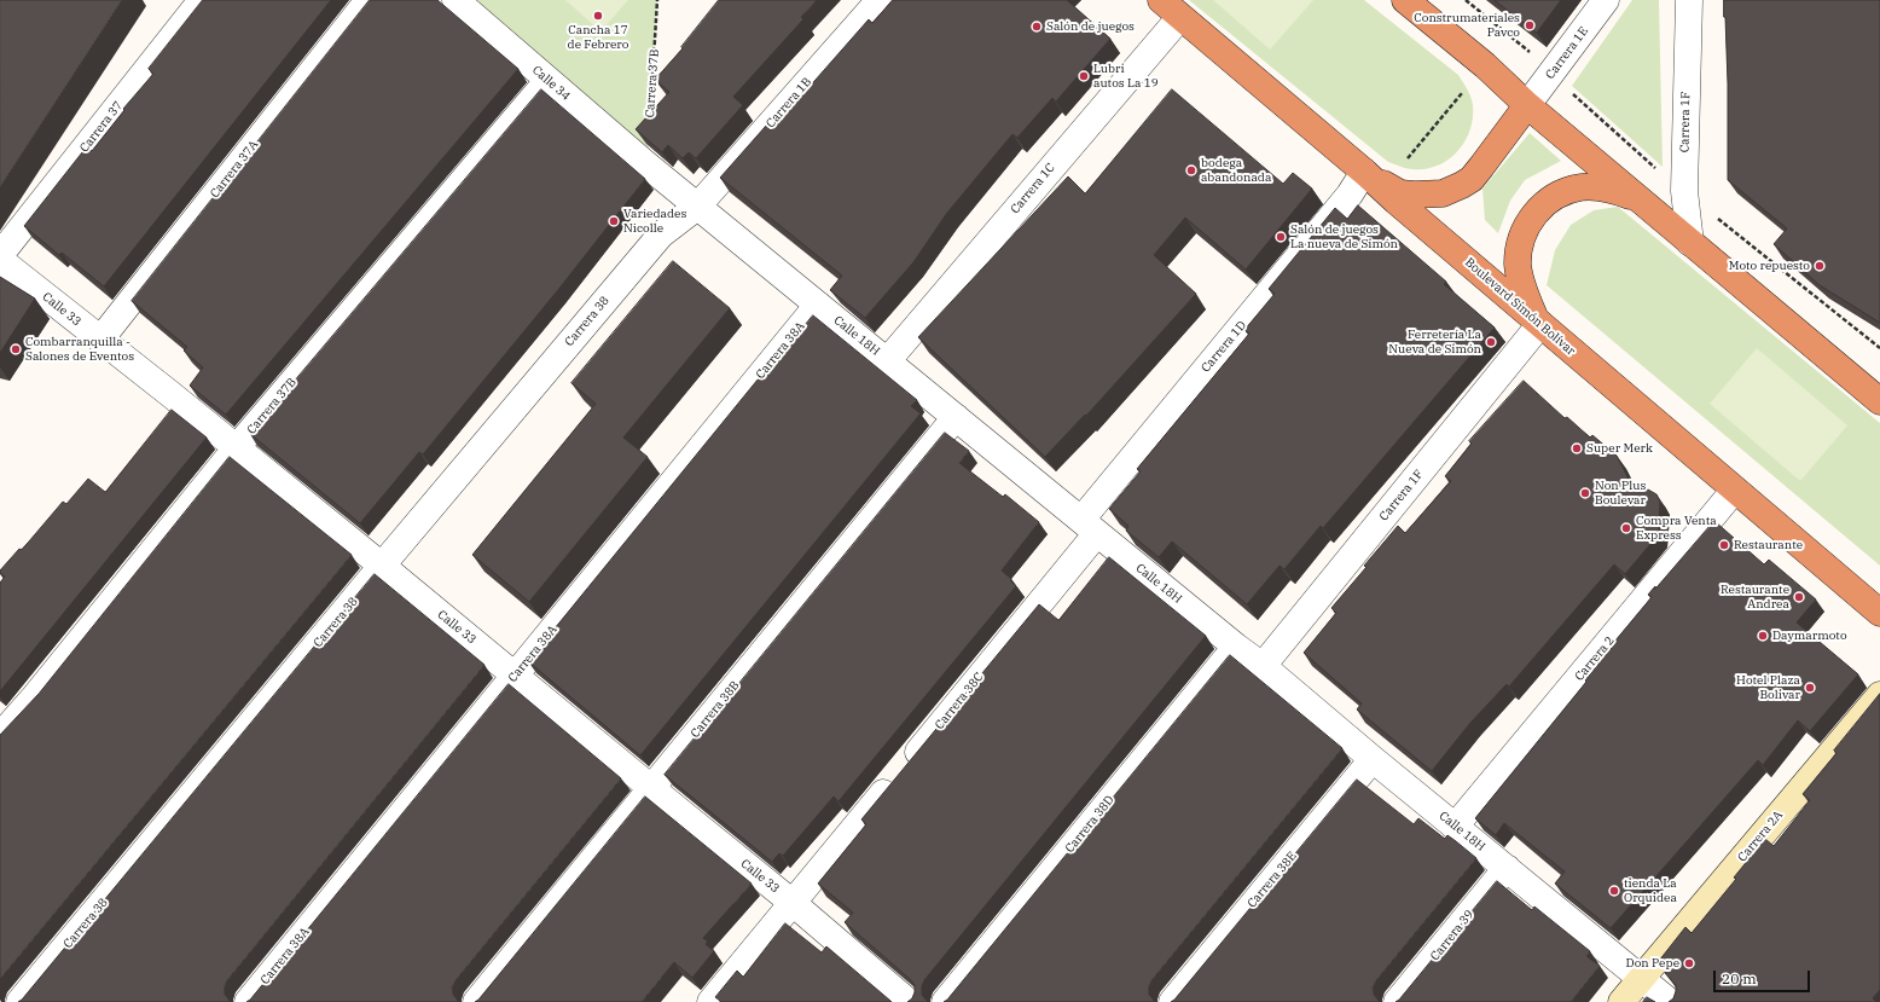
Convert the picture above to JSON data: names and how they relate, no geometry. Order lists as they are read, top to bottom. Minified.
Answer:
{"streets":{"highway":["Boulevard Simón Bolívar"],"street":["Carrera 1E","Calle 34","Carrera 37B","Carrera 1B","Carrera 1F","Carrera 37","Carrera 37A","Carrera 1C","Calle 33","Carrera 38","Calle 18H","Carrera 1D","Carrera 38A","Carrera 2","Carrera 38C","Carrera 38B","Carrera 38D","Carrera 2A","Carrera 38E","Carrera 39"]},"crossings":[["Calle 34","Carrera 37B"],["Calle 34","Calle 18H"],["Carrera 37B","Calle 33"],["Carrera 37B","Calle 18H"],["Carrera 1B","Carrera 38"],["Carrera 1B","Calle 18H"],["Carrera 1F","Boulevard Simón Bolívar"],["Carrera 1F","Calle 18H"],["Carrera 37A","Calle 33"],["Carrera 1C","Boulevard Simón Bolívar"],["Carrera 1C","Calle 18H"],["Boulevard Simón Bolívar","Carrera 1D"],["Boulevard Simón Bolívar","Carrera 2"],["Calle 33","Carrera 38"],["Calle 33","Carrera 38A"],["Calle 33","Carrera 38C"],["Calle 33","Carrera 38B"],["Carrera 38","Calle 18H"],["Calle 18H","Carrera 1D"],["Calle 18H","Carrera 38A"],["Calle 18H","Carrera 2"],["Calle 18H","Carrera 38C"],["Calle 18H","Carrera 38B"],["Calle 18H","Carrera 38D"],["Calle 18H","Carrera 2A"],["Calle 18H","Carrera 38E"],["Calle 18H","Carrera 39"],["Carrera 1D","Carrera 38C"]],"places":["Cancha 17 de Febrero","Construmateriales Pavco","Salón de juegos","Lubri autos La 19","bodega abandonada","Variedades Nicolle","Salón de juegos La nueva de Simón","Moto repuesto","Ferretería La Nueva de Simón","Combarranquilla - Salones de Eventos","Super Merk","Non Plus Boulevar","Compra Venta Express","Restaurante","Restaurante Andrea","Daymarmoto","Hotel Plaza Bolivar","tienda La Orquidea","Don Pepe"],"scale_bar":"20 m"}
